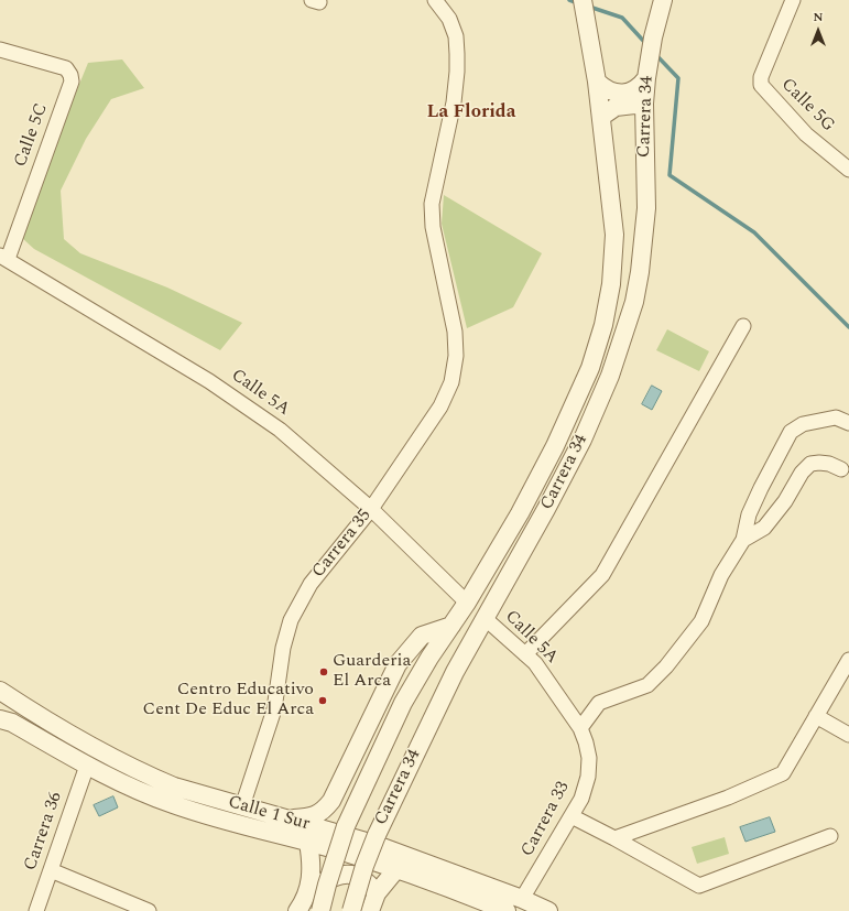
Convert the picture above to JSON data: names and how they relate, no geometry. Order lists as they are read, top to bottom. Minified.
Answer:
{"streets":{"street":["Calle 5G","Carrera 34","Calle 5C","Calle 5A","Carrera 35","Calle 1 Sur","Carrera 33","Carrera 36"]},"crossings":[["Carrera 34","Calle 5A"],["Calle 5C","Calle 5A"],["Calle 5A","Carrera 35"],["Calle 5A","Carrera 33"],["Carrera 35","Calle 1 Sur"],["Calle 1 Sur","Carrera 33"],["Calle 1 Sur","Carrera 36"]],"districts":["La Florida"],"places":["Guarderia El Arca","Centro Educativo Cent De Educ El Arca"],"north":"top"}
